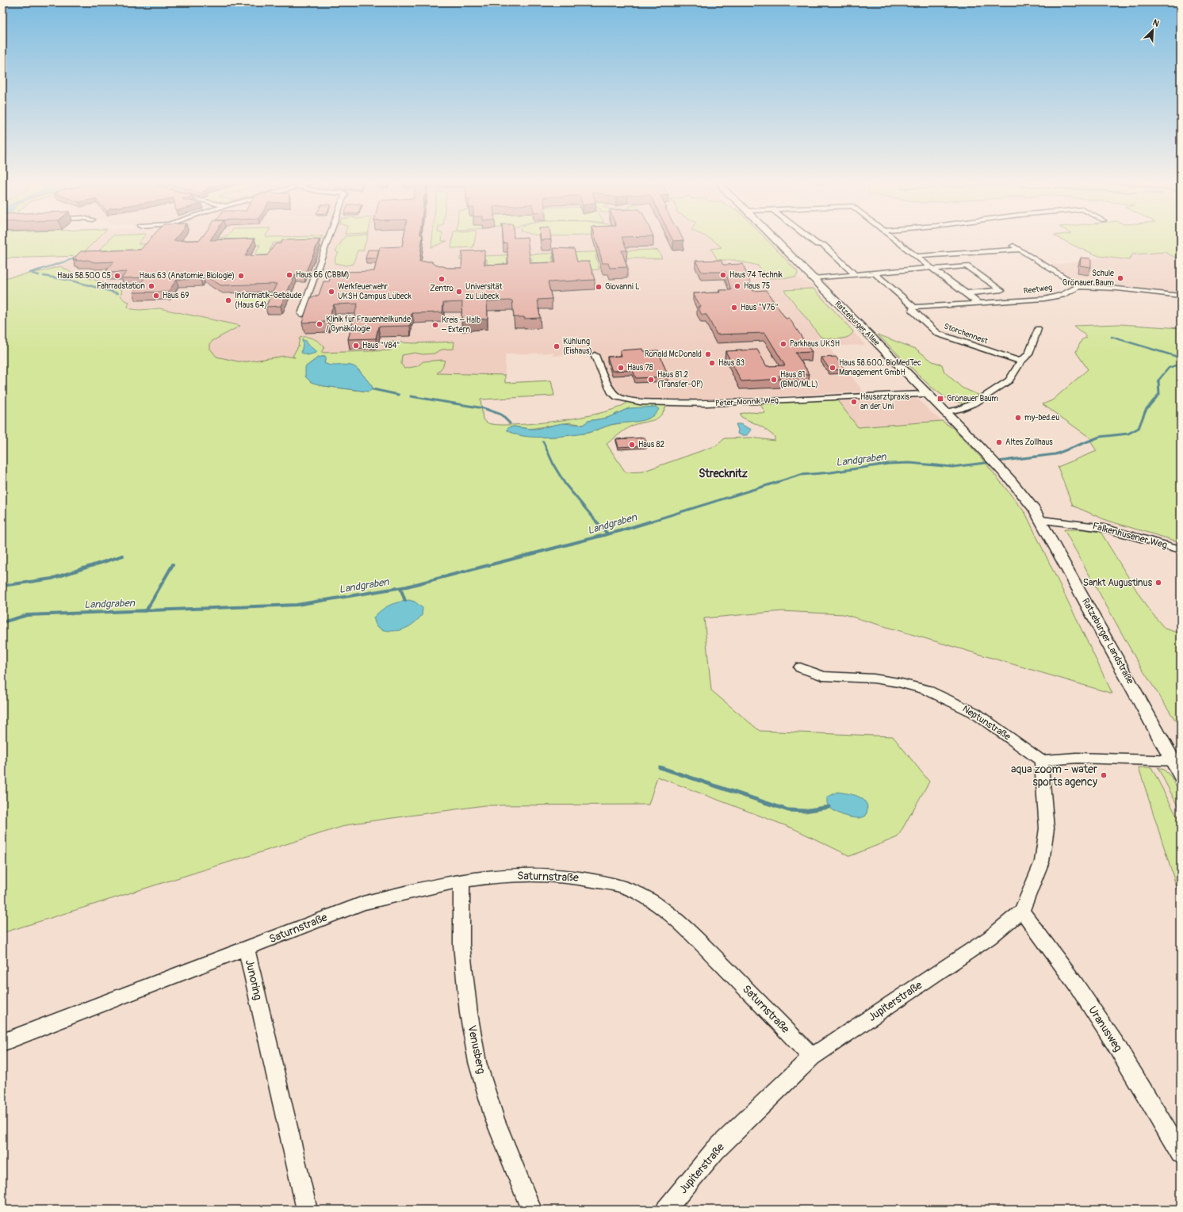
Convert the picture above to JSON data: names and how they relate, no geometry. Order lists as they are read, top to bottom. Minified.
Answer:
{"streets":{"main road":["Ratzeburger Allee","Ratzeburger Landstraße"],"street":["Reetweg","Storchennest","Peter-Monnik-Weg","Falkenhusener Weg","Neptunstraße","Saturnstraße","Junoring","Jupiterstraße","Uranusweg","Venusberg"]},"crossings":[["Reetweg","Storchennest"],["Ratzeburger Allee","Peter-Monnik-Weg"],["Ratzeburger Allee","Ratzeburger Landstraße"],["Falkenhusener Weg","Ratzeburger Landstraße"],["Neptunstraße","Jupiterstraße"],["Saturnstraße","Junoring"],["Saturnstraße","Jupiterstraße"],["Saturnstraße","Venusberg"],["Jupiterstraße","Uranusweg"]],"districts":["Strecknitz"],"water":["Landgraben"],"places":{"other":["Haus 66 (CBBM)","Haus 74 Technik","Haus 58.500 C5","Haus 63 (Anatomie, Biologie)","Schule Grönauer Baum","Zentro","Fahrradstation","Haus 75","Giovanni L","Werkfeuerwehr UKSH Campus Lübeck","Universität zu Lübeck","Haus 69","Informatik-Gebäude (Haus 64)","Haus \"V76\"","Klinik für Frauenheilkunde / Gynäkologie","Kreis – Halb – Extern","Parkhaus UKSH","Haus \"V84\"","Kühlung (Eishaus)","Ronald McDonald","Haus 83","Haus 78","Haus 58.600, BioMedTec Management GmbH","Haus 81.2 (Transfer-OP)","Haus 81 (BMO/MLL)","Hausarztpraxis an der Uni","my-bed.eu","Altes Zollhaus","Haus 82","Sankt Augustinus","aqua zoom - water sports agency"],"transit":["Grönauer Baum"]},"north":"top right"}
